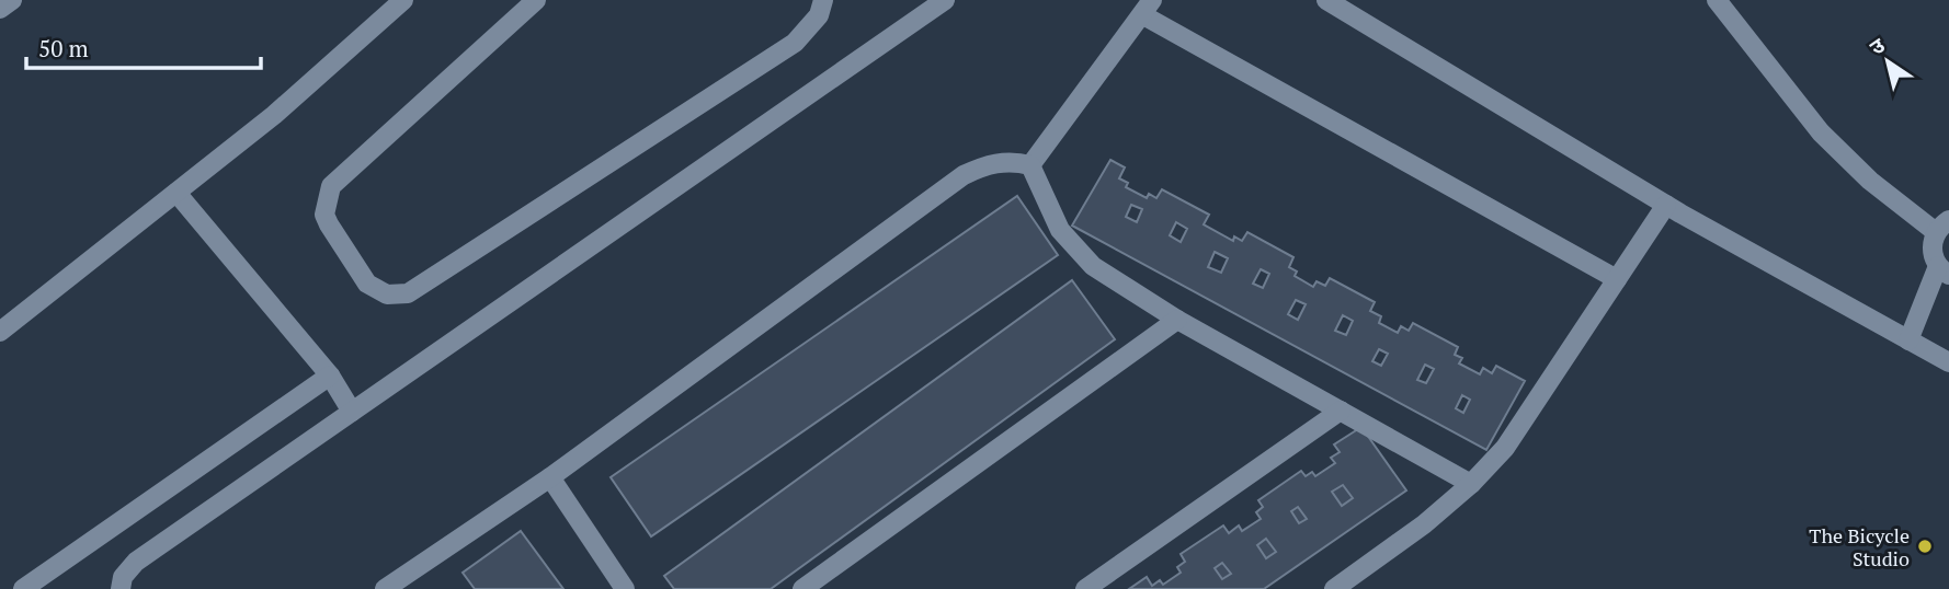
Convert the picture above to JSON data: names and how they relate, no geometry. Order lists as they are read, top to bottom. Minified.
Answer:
{"places":["The Bicycle Studio"],"scale_bar":"50 m","north":"top left"}
